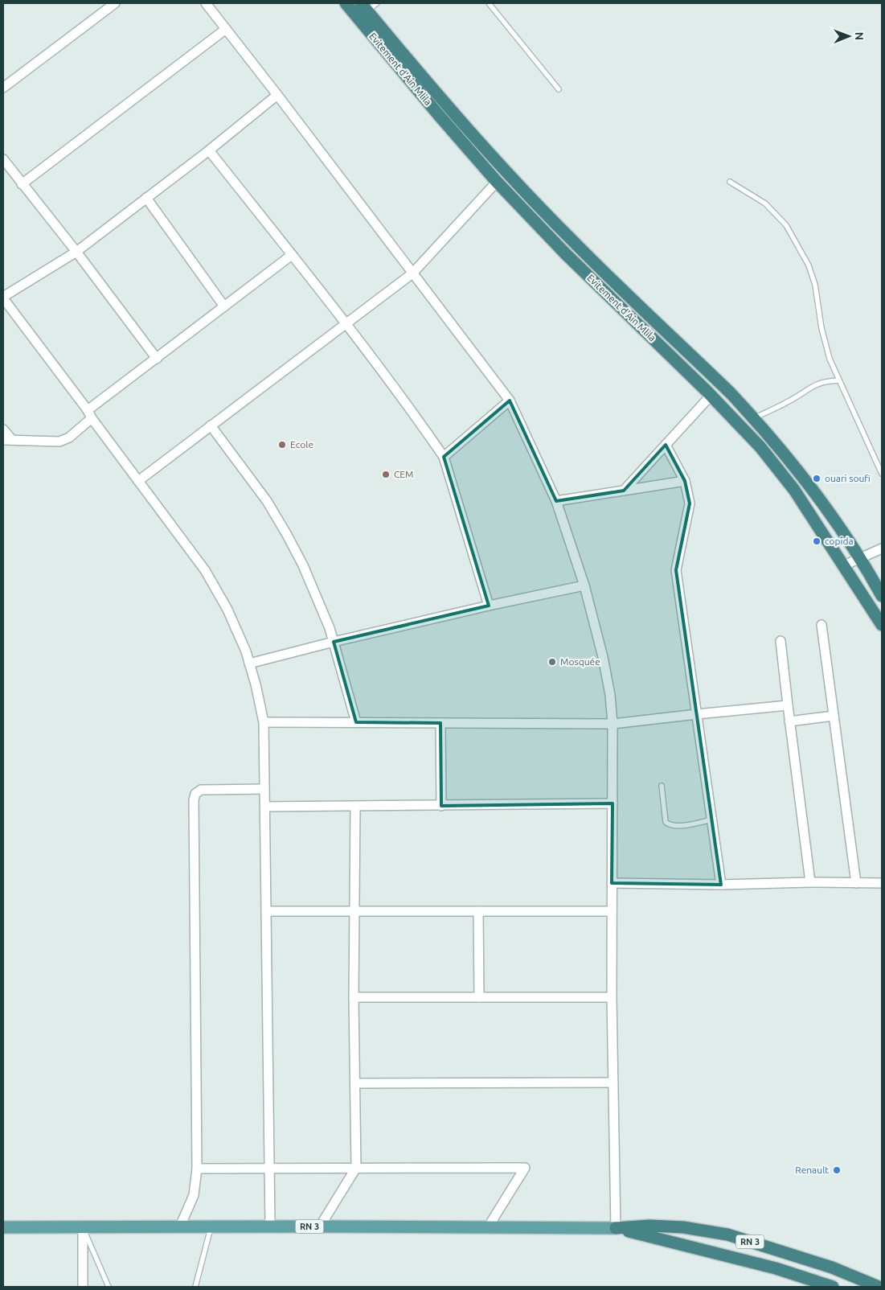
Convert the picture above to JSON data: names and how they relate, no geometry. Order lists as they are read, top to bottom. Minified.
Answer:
{"streets":{"highway":["Evitement d'Ain Mlila","RN 3"]},"places":["Ecole","CEM","ouari soufi","copida","Mosquée","Renault"],"north":"right"}
